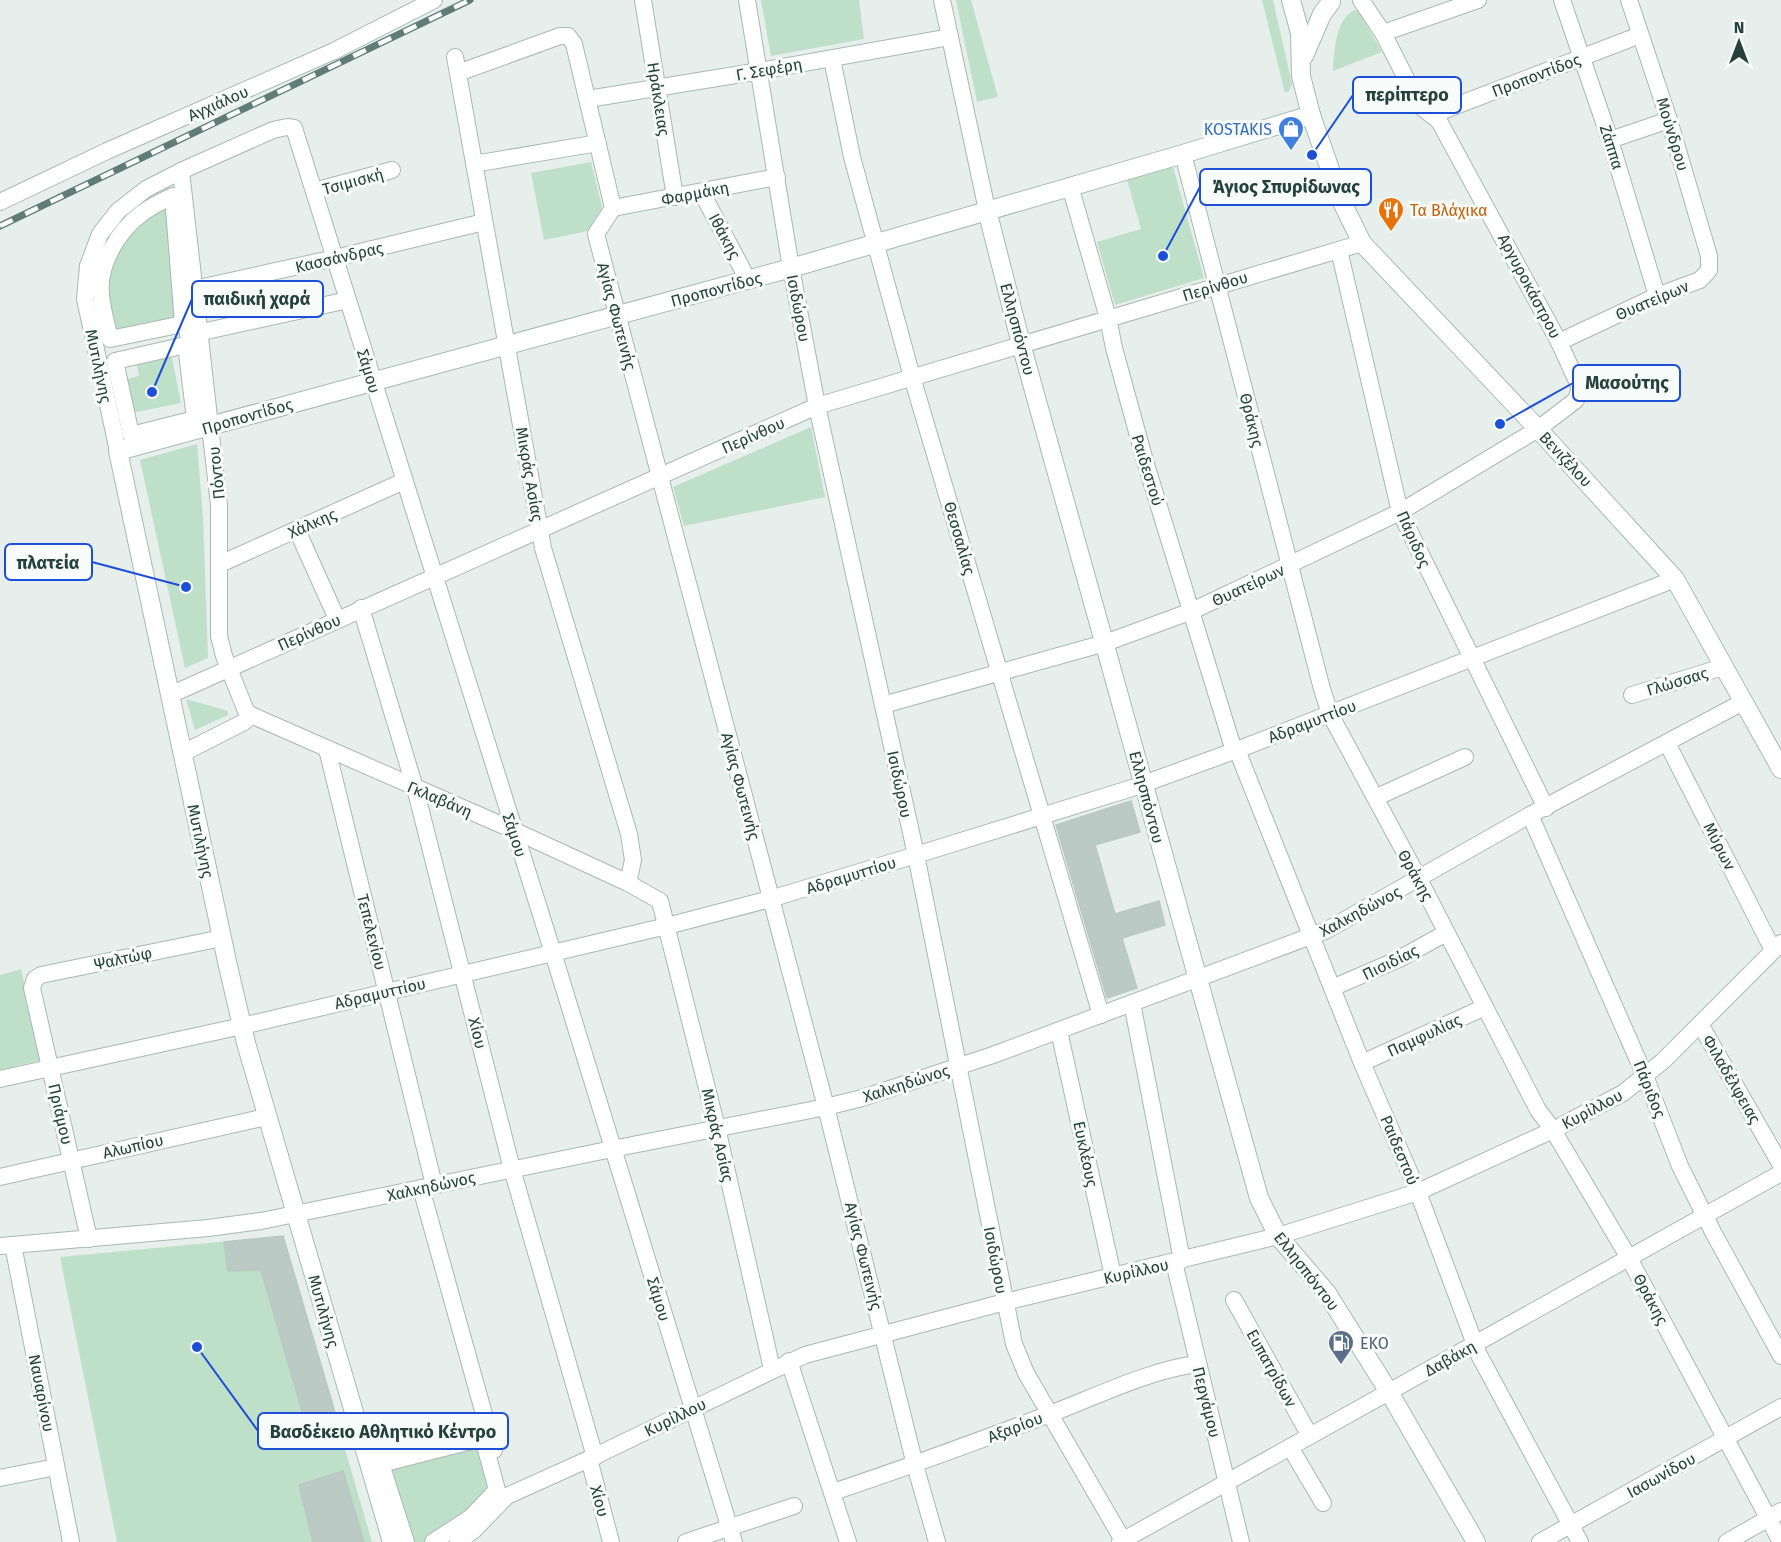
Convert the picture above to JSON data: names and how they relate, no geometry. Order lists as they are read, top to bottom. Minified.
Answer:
{"streets":{"street":["Γ. Σεφέρη","Προποντίδος","Ηράκλειας","Αγχιάλου","Μούνδρου","Ζάππα","Τσιμισκή","Φαρμάκη","Ιθάκης","Κασσάνδρας","Περίνθου","Αργυροκάστρου","Θυατείρων","Ισιδώρου","Αγίας Φωτεινής","Ελλησπόντου","Μυτιλήνης","Σάμου","Θράκης","Βενιζέλου","Ραιδεστού","Πόντου","Μικράς Ασίας","Χάλκης","Θεσσαλίας","Πάριδος","Γλώσσας","Αδραμυττίου","Γκλαβάνη","Μύρων","Χαλκηδώνος","Τεπελενίου","Ψαλτώφ","Πισιδίας","Χίου","Παμφυλίας","Φιλαδέλφειας","Κυρίλλου","Πριάμου","Αλωπίου","Ευκλέους","Δαβάκη","Ευπατρίδων","Ναυαρίνου","Περγάμου","Αξαρίου","Ιασωνίδου"]},"crossings":[["Γ. Σεφέρη","Ηράκλειας"],["Γ. Σεφέρη","Ισιδώρου"],["Γ. Σεφέρη","Ελλησπόντου"],["Γ. Σεφέρη","Μικράς Ασίας"],["Γ. Σεφέρη","Θεσσαλίας"],["Προποντίδος","Μούνδρου"],["Προποντίδος","Ζάππα"],["Προποντίδος","Ιθάκης"],["Προποντίδος","Αργυροκάστρου"],["Προποντίδος","Ισιδώρου"],["Προποντίδος","Αγίας Φωτεινής"],["Προποντίδος","Ελλησπόντου"],["Προποντίδος","Μυτιλήνης"],["Προποντίδος","Σάμου"],["Προποντίδος","Θράκης"],["Προποντίδος","Βενιζέλου"],["Προποντίδος","Ραιδεστού"],["Προποντίδος","Πόντου"],["Προποντίδος","Μικράς Ασίας"],["Προποντίδος","Θεσσαλίας"],["Ηράκλειας","Φαρμάκη"],["Μούνδρου","Θυατείρων"],["Ζάππα","Θυατείρων"],["Τσιμισκή","Σάμου"],["Φαρμάκη","Ιθάκης"],["Φαρμάκη","Ισιδώρου"],["Φαρμάκη","Αγίας Φωτεινής"],["Κασσάνδρας","Σάμου"],["Κασσάνδρας","Πόντου"],["Κασσάνδρας","Μικράς Ασίας"],["Περίνθου","Ισιδώρου"],["Περίνθου","Αγίας Φωτεινής"],["Περίνθου","Ελλησπόντου"],["Περίνθου","Μυτιλήνης"],["Περίνθου","Σάμου"],["Περίνθου","Θράκης"],["Περίνθου","Βενιζέλου"],["Περίνθου","Ραιδεστού"],["Περίνθου","Πόντου"],["Περίνθου","Μικράς Ασίας"],["Περίνθου","Θεσσαλίας"],["Περίνθου","Πάριδος"],["Περίνθου","Χίου"],["Αργυροκάστρου","Θυατείρων"],["Θυατείρων","Ισιδώρου"],["Θυατείρων","Ελλησπόντου"],["Θυατείρων","Θράκης"],["Θυατείρων","Βενιζέλου"],["Θυατείρων","Ραιδεστού"],["Θυατείρων","Θεσσαλίας"],["Θυατείρων","Πάριδος"],["Ισιδώρου","Αδραμυττίου"],["Ισιδώρου","Χαλκηδώνος"],["Ισιδώρου","Κυρίλλου"],["Ισιδώρου","Δαβάκη"],["Ισιδώρου","Αξαρίου"],["Αγίας Φωτεινής","Αδραμυττίου"],["Αγίας Φωτεινής","Χαλκηδώνος"],["Αγίας Φωτεινής","Κυρίλλου"],["Αγίας Φωτεινής","Αξαρίου"],["Ελλησπόντου","Αδραμυττίου"],["Ελλησπόντου","Χαλκηδώνος"],["Ελλησπόντου","Κυρίλλου"],["Ελλησπόντου","Δαβάκη"],["Μυτιλήνης","Σάμου"],["Μυτιλήνης","Πόντου"],["Μυτιλήνης","Αδραμυττίου"],["Μυτιλήνης","Χαλκηδώνος"],["Μυτιλήνης","Ψαλτώφ"],["Μυτιλήνης","Αλωπίου"],["Σάμου","Χάλκης"],["Σάμου","Αδραμυττίου"],["Σάμου","Γκλαβάνη"],["Σάμου","Χαλκηδώνος"],["Σάμου","Κυρίλλου"],["Θράκης","Αδραμυττίου"],["Θράκης","Χαλκηδώνος"],["Θράκης","Πισιδίας"],["Θράκης","Παμφυλίας"],["Θράκης","Κυρίλλου"],["Θράκης","Δαβάκη"],["Θράκης","Ιασωνίδου"],["Βενιζέλου","Γλώσσας"],["Βενιζέλου","Αδραμυττίου"],["Βενιζέλου","Χαλκηδώνος"],["Ραιδεστού","Αδραμυττίου"],["Ραιδεστού","Χαλκηδώνος"],["Ραιδεστού","Πισιδίας"],["Ραιδεστού","Παμφυλίας"],["Ραιδεστού","Κυρίλλου"],["Ραιδεστού","Δαβάκη"],["Ραιδεστού","Ιασωνίδου"],["Πόντου","Χάλκης"],["Μικράς Ασίας","Αδραμυττίου"],["Μικράς Ασίας","Γκλαβάνη"],["Μικράς Ασίας","Χαλκηδώνος"],["Μικράς Ασίας","Κυρίλλου"],["Θεσσαλίας","Αδραμυττίου"],["Θεσσαλίας","Χαλκηδώνος"],["Πάριδος","Αδραμυττίου"],["Πάριδος","Χαλκηδώνος"],["Πάριδος","Κυρίλλου"],["Πάριδος","Δαβάκη"],["Αδραμυττίου","Τεπελενίου"],["Αδραμυττίου","Χίου"],["Αδραμυττίου","Πριάμου"],["Γκλαβάνη","Τεπελενίου"],["Γκλαβάνη","Χίου"],["Μύρων","Χαλκηδώνος"],["Μύρων","Κυρίλλου"],["Χαλκηδώνος","Τεπελενίου"],["Χαλκηδώνος","Χίου"],["Χαλκηδώνος","Πριάμου"],["Χαλκηδώνος","Ευκλέους"],["Χαλκηδώνος","Ναυαρίνου"],["Χαλκηδώνος","Περγάμου"],["Τεπελενίου","Κυρίλλου"],["Ψαλτώφ","Πριάμου"],["Χίου","Κυρίλλου"],["Φιλαδέλφειας","Κυρίλλου"],["Κυρίλλου","Ευκλέους"],["Κυρίλλου","Περγάμου"],["Πριάμου","Αλωπίου"],["Δαβάκη","Ευπατρίδων"],["Δαβάκη","Περγάμου"],["Περγάμου","Αξαρίου"]],"places":{"shop":["KOSTAKIS"],"other":["περίπτερο","Άγιος Σπυρίδωνας","παιδική χαρά","Μασούτης","πλατεία","Βασδέκειο Αθλητικό Κέντρο"],"restaurant":["Τα Βλάχικα"],"fuel station":["ΕΚΟ"]},"north":"top"}
